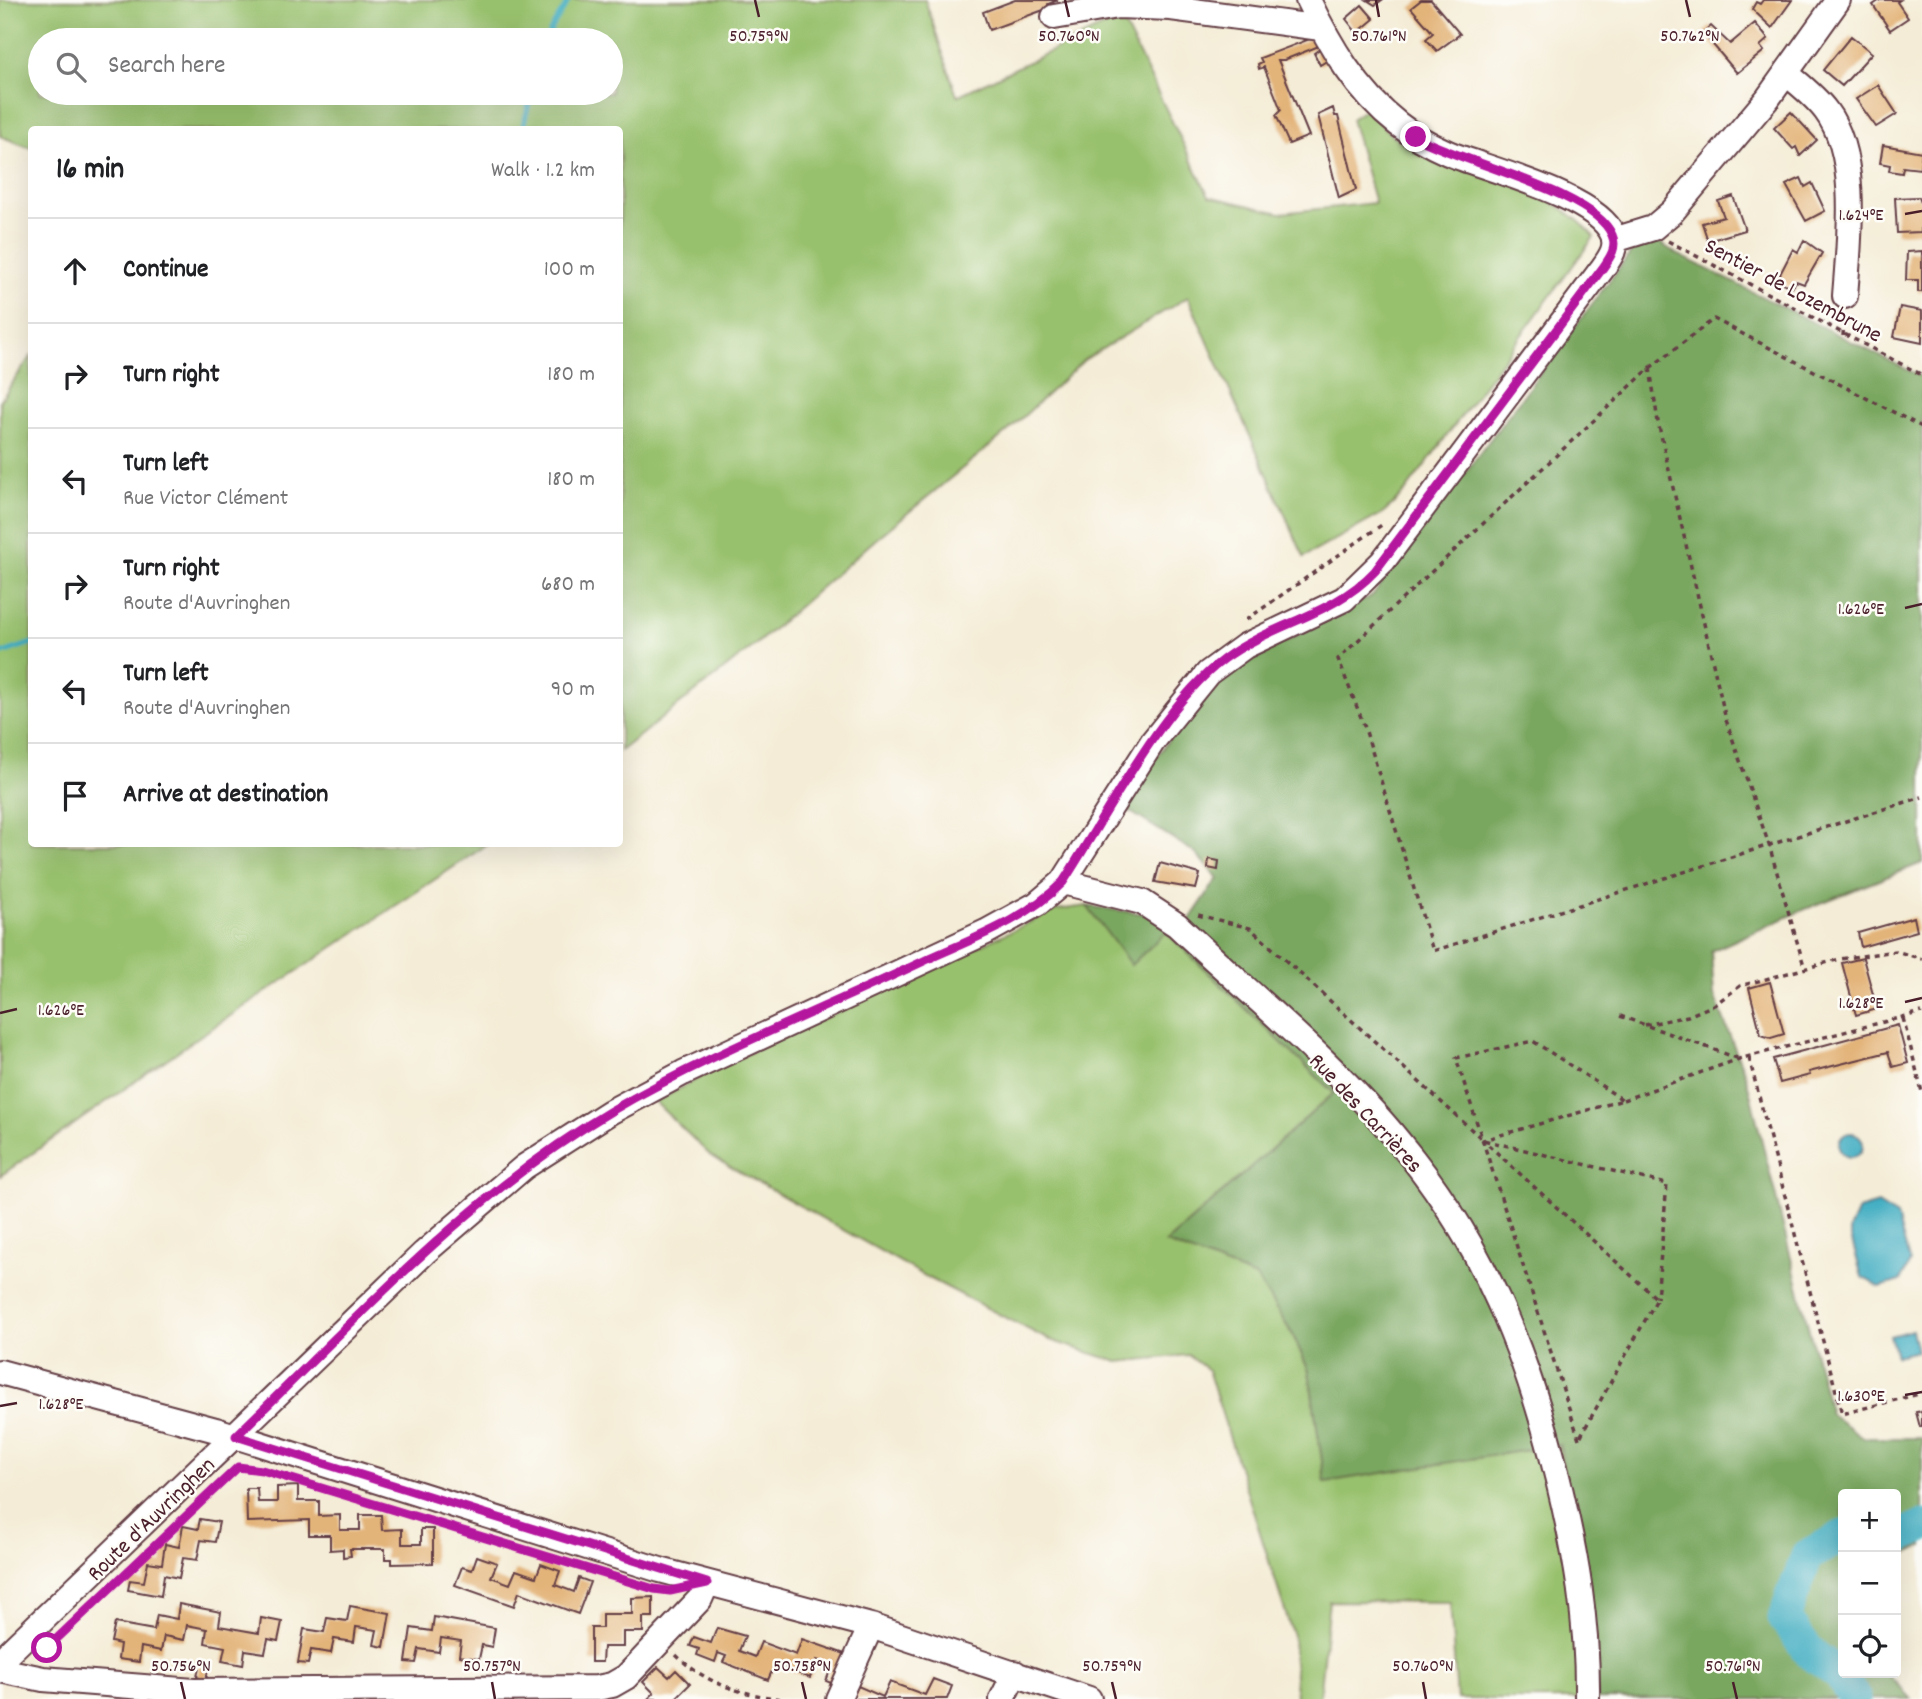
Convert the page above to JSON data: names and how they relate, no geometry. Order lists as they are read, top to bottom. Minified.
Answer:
{"streets":{"street":["Rue des Carrières","Route d'Auvringhen"],"path":["Sentier de Lozembrune"]},"crossings":[["Rue des Carrières","Route d'Auvringhen"]],"page":{"search":"Search here","heading":["16 min","Walk · 1.2 km"],"list":[["Continue","100 m"],["Turn right","180 m"],["Turn left","Rue Victor Clément","180 m"],["Turn right","Route d'Auvringhen","680 m"],["Turn left","Route d'Auvringhen","90 m"],"Arrive at destination"],"map_buttons":["+","−"]},"coordinates":["50.759°N","50.760°N","50.761°N","50.762°N","1.624°E","1.626°E","1.628°E","1.630°E","50.756°N","50.757°N","50.758°N"]}
